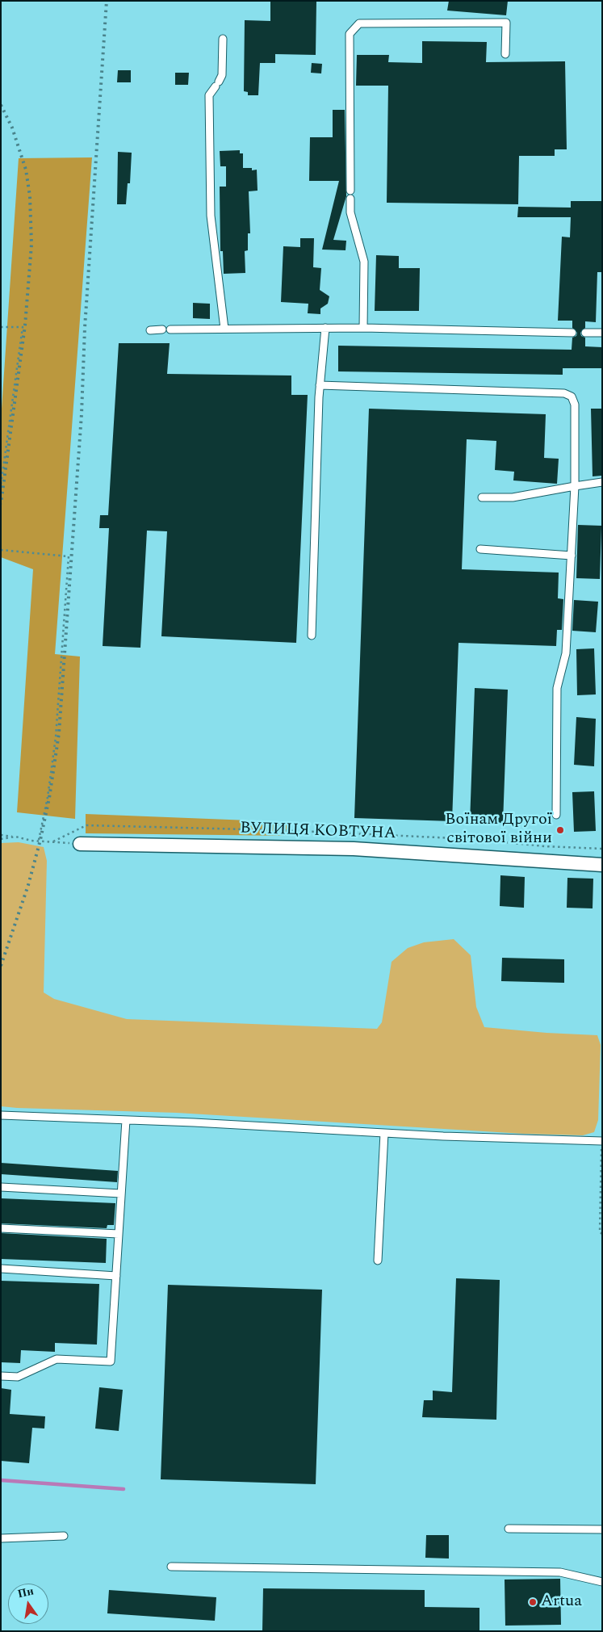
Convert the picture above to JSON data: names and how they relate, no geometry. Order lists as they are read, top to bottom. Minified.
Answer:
{"streets":{"street":["ВУЛИЦЯ КОВТУНА"]},"places":["Воїнам Другої світової війни","Artua"],"north":"top"}
